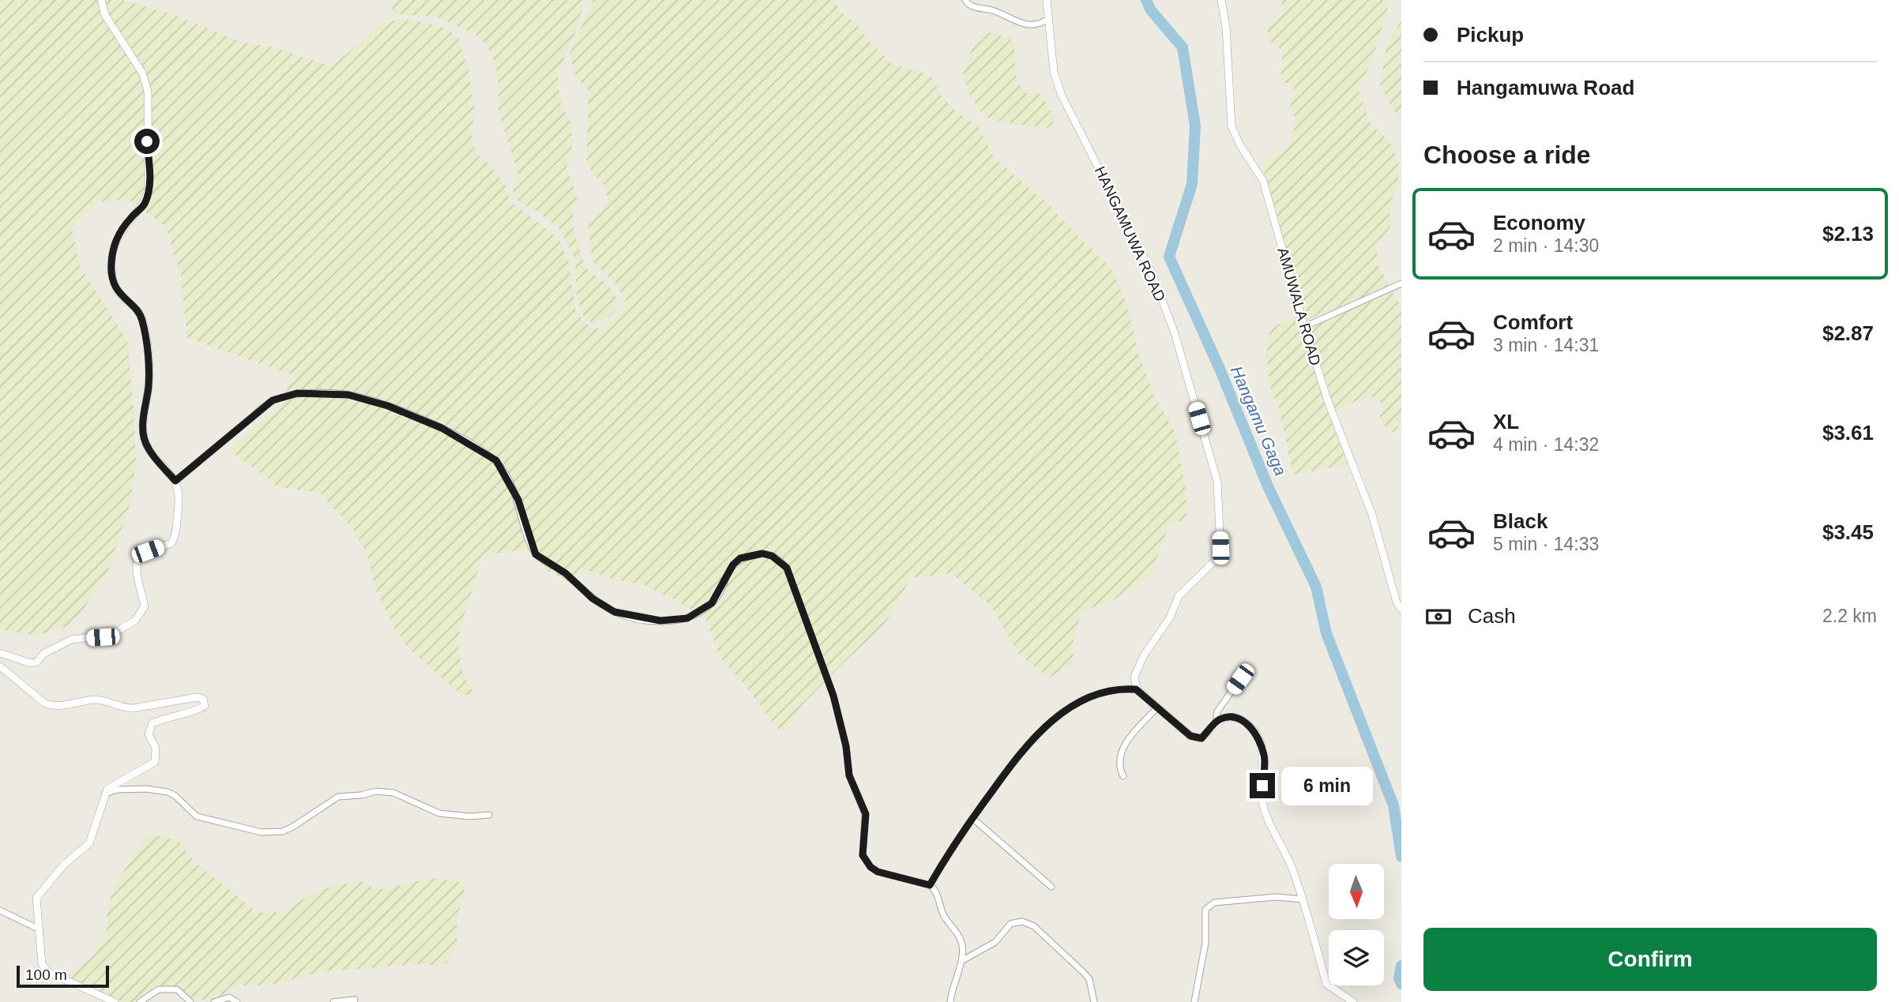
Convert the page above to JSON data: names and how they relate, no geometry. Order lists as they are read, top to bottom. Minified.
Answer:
{"streets":{"street":["HANGAMUWA ROAD","AMUWALA ROAD"]},"water":["Hangamu Gaga"],"scale_bar":"100 m","north":"bottom","page":{"banner":["Pickup","Hangamuwa Road"],"heading":"Choose a ride","list":[{"name":"Economy","note":"2 min · 14:30","value":"$2.13"},{"name":"Comfort","note":"3 min · 14:31","value":"$2.87"},{"name":"XL","note":"4 min · 14:32","value":"$3.61"},{"name":"Black","note":"5 min · 14:33","value":"$3.45"}],"pay":["Cash","2.2 km"],"bubble":"6 min","buttons":"Confirm","scale":"100 m"}}
